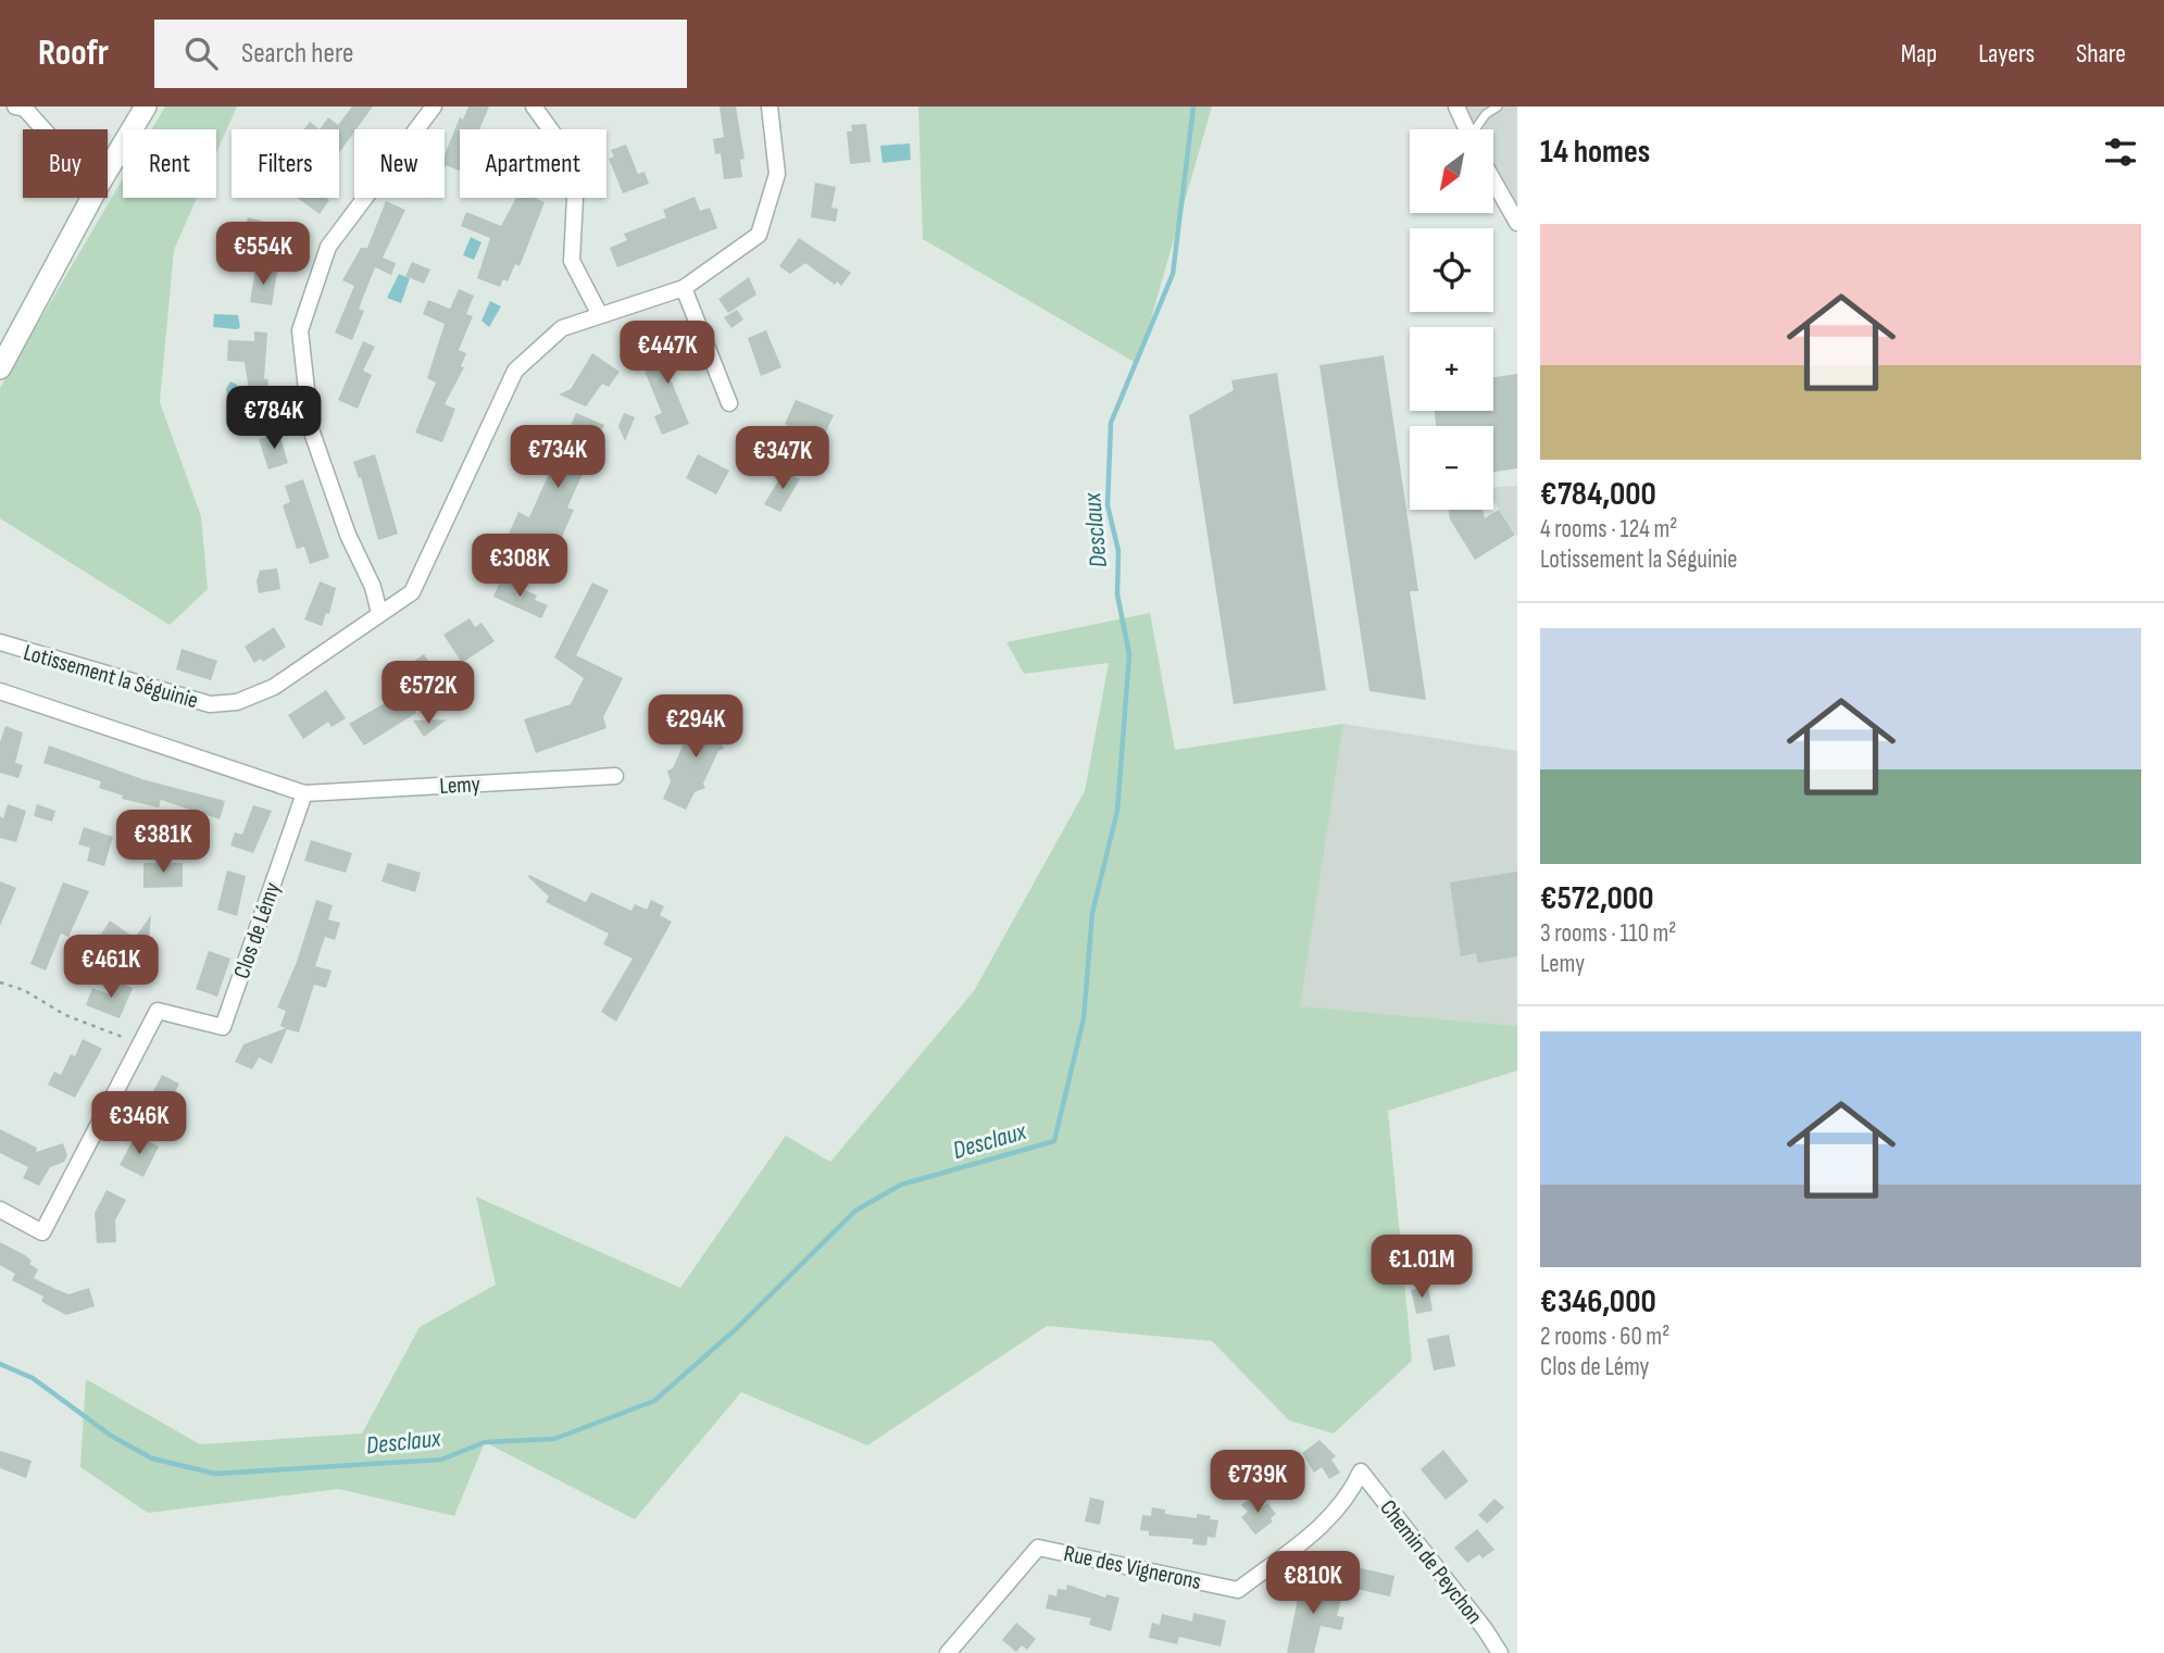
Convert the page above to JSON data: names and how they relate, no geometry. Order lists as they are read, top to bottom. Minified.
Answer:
{"streets":{"street":["Lotissement la Séguinie","Lemy","Clos de Lémy","Chemin de Peychon","Rue des Vignerons"]},"crossings":[["Lemy","Clos de Lémy"],["Chemin de Peychon","Rue des Vignerons"]],"water":["Desclaux"],"north":"bottom left","page":{"header":"Roofr","search":"Search here","nav":["Map","Layers","Share"],"heading":"14 homes","map_buttons":["+","−"],"chip":["Buy","Rent","Filters","New","Apartment"],"list":[{"name":"€784,000","note":"4 rooms · 124 m² · Lotissement la Séguinie"},{"name":"€572,000","note":"3 rooms · 110 m² · Lemy"},{"name":"€346,000","note":"2 rooms · 60 m² · Clos de Lémy"}],"price":["€554K","€447K","€784K","€734K","€347K","€308K","€572K","€294K","€381K","€461K","€346K","€1.01M","€739K","€810K"]}}
